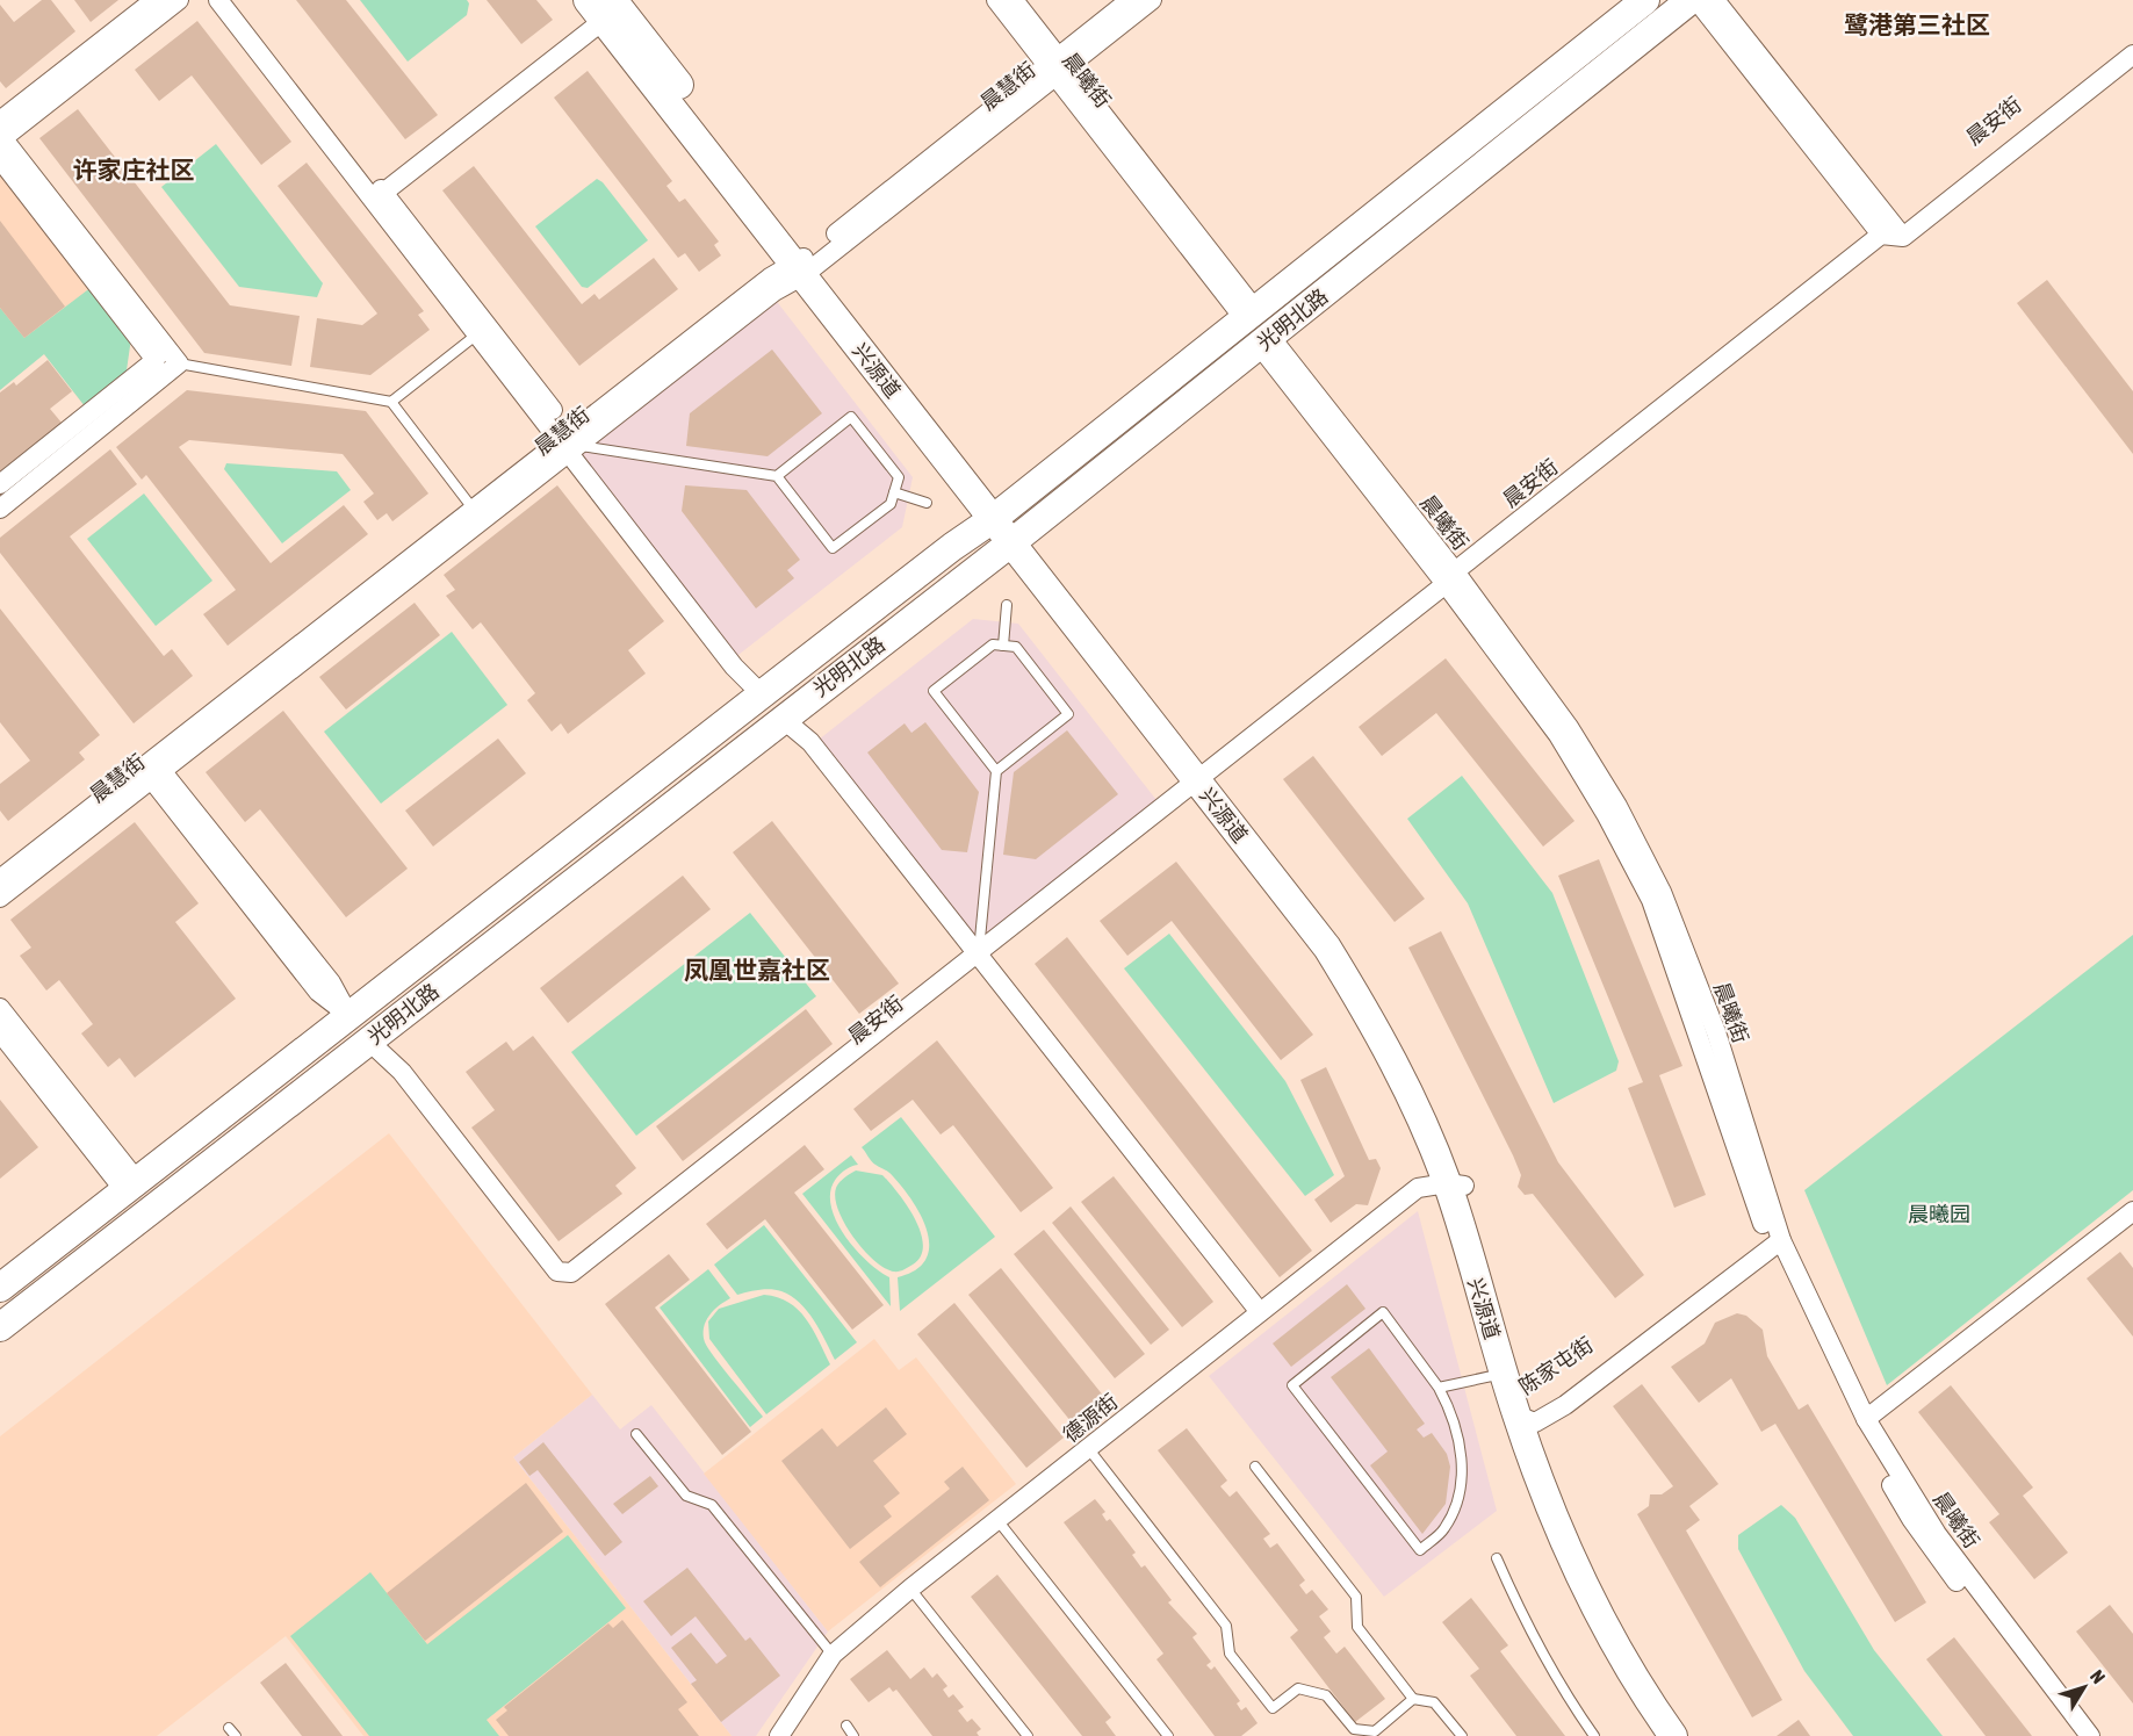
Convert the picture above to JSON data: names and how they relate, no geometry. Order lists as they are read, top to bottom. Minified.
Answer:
{"streets":{"main road":["光明北路","兴源道"],"street":["晨曦街","晨慧街","晨安街","陈家屯街","德源街"]},"crossings":[["晨曦街","晨慧街"],["晨曦街","晨安街"],["晨曦街","光明北路"],["晨曦街","陈家屯街"],["晨慧街","兴源道"],["晨安街","光明北路"],["晨安街","兴源道"],["光明北路","兴源道"],["兴源道","陈家屯街"],["兴源道","德源街"]],"districts":["鹭港第三社区","许家庄社区","凤凰世嘉社区"],"parks":["晨曦园"],"north":"top right"}
